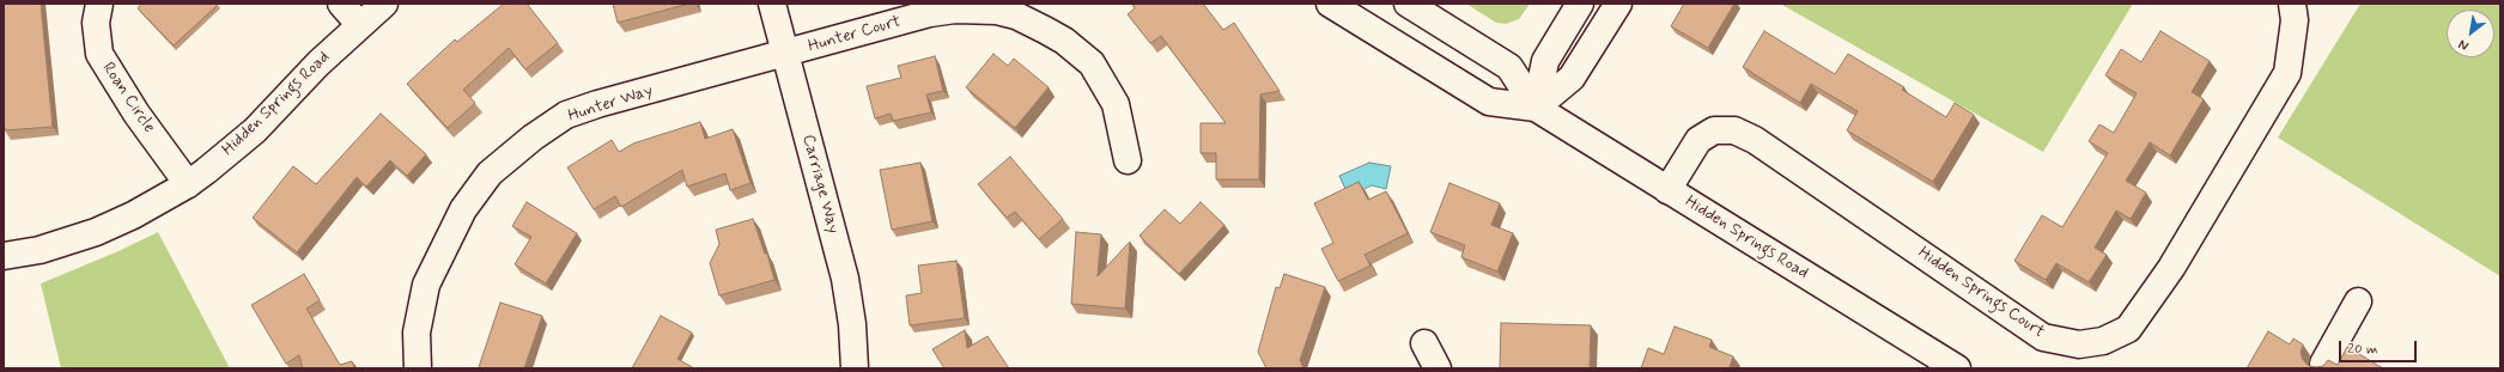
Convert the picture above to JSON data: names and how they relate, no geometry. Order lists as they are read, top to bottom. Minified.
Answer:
{"streets":{"street":["Hunter Court","Roan Circle","Hidden Springs Road","Hunter Way","Carriage Way","Hidden Springs Court"]},"crossings":[["Hunter Court","Hunter Way"],["Hunter Court","Carriage Way"],["Roan Circle","Hidden Springs Road"],["Hidden Springs Road","Hidden Springs Court"],["Hunter Way","Carriage Way"]],"scale_bar":"20 m","north":"bottom left"}
